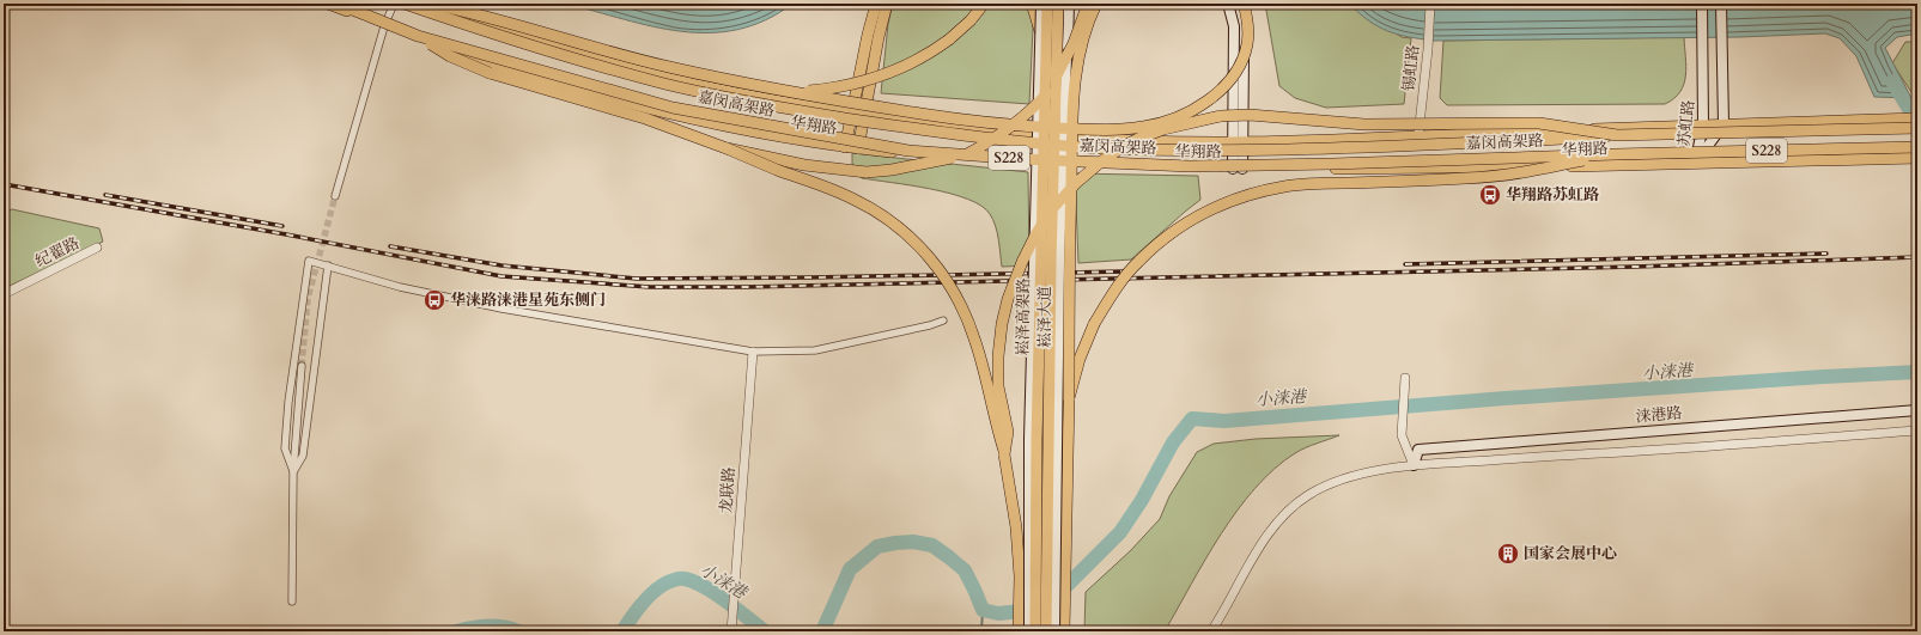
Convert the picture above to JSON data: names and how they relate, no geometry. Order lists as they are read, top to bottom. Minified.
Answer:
{"streets":{"main road":["嘉闵高架路","苏虹路","华翔路","S228","崧泽高架路","崧泽大道","涞港路"],"street":["锡虹路","纪翟路","龙联路"]},"crossings":[["锡虹路","华翔路"],["苏虹路","华翔路"]],"water":["小涞港"],"places":{"bus stop":["华翔路苏虹路","华涞路涞港星苑东侧门"],"building":["国家会展中心"]}}
